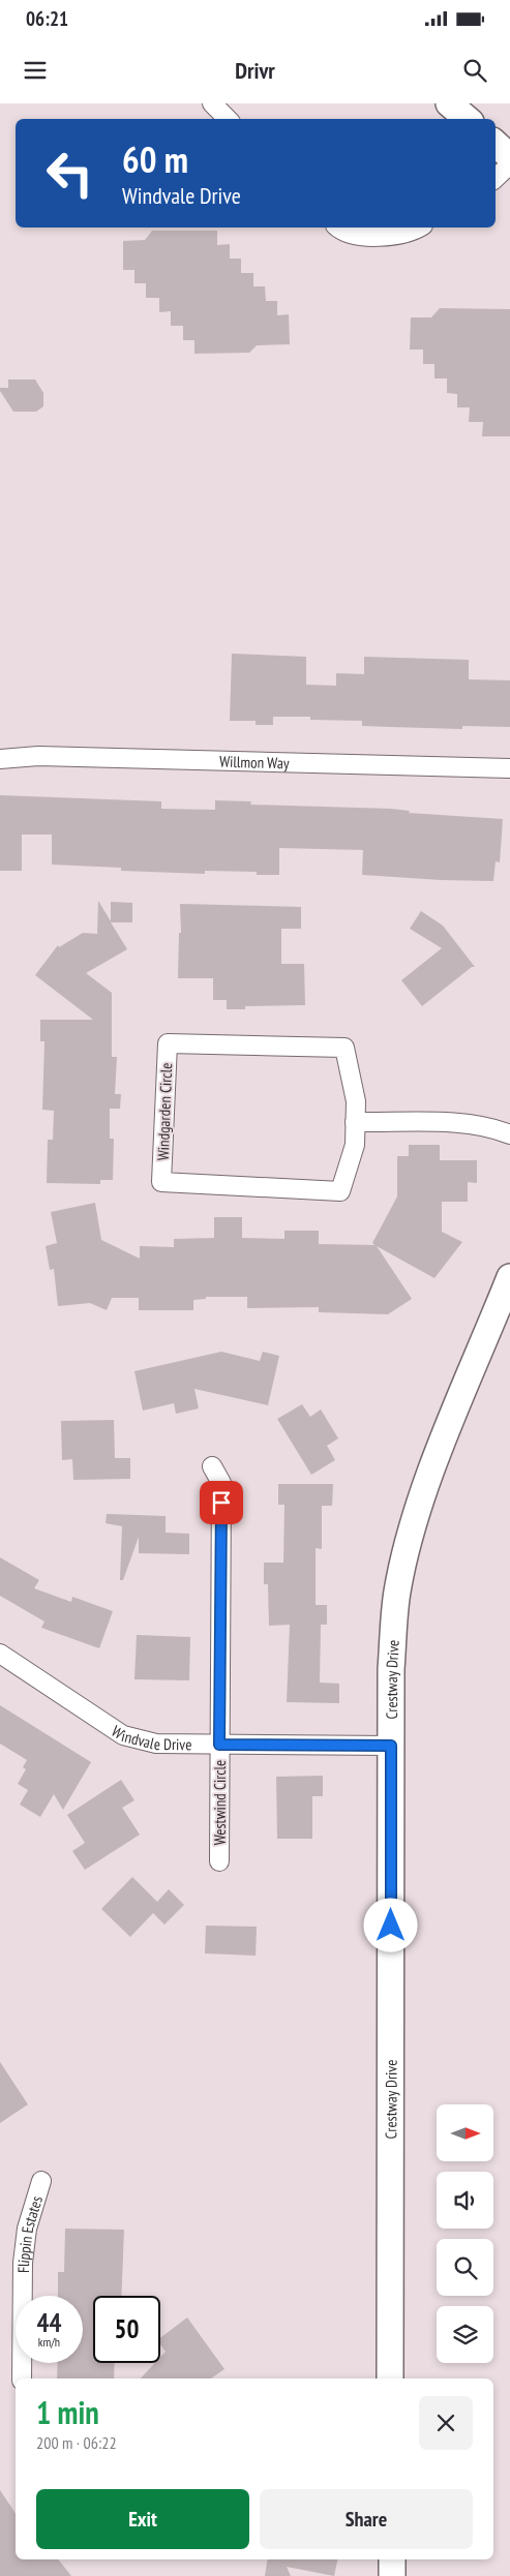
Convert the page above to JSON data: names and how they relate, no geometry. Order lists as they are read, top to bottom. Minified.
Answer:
{"streets":{"main road":["Crestway Drive"],"street":["Willmon Way","Windgarden Circle","Windvale Drive","Westwind Circle","Flippin Estates"]},"crossings":[["Crestway Drive","Windvale Drive"],["Windvale Drive","Westwind Circle"]],"north":"right","page":{"status":"06:21","header":"Drivr","turn":["60 m","Windvale Drive"],"speed":"44 km/h","limit":"50","heading":["1 min","200 m · 06:22"],"buttons":["Exit","Share"]}}
